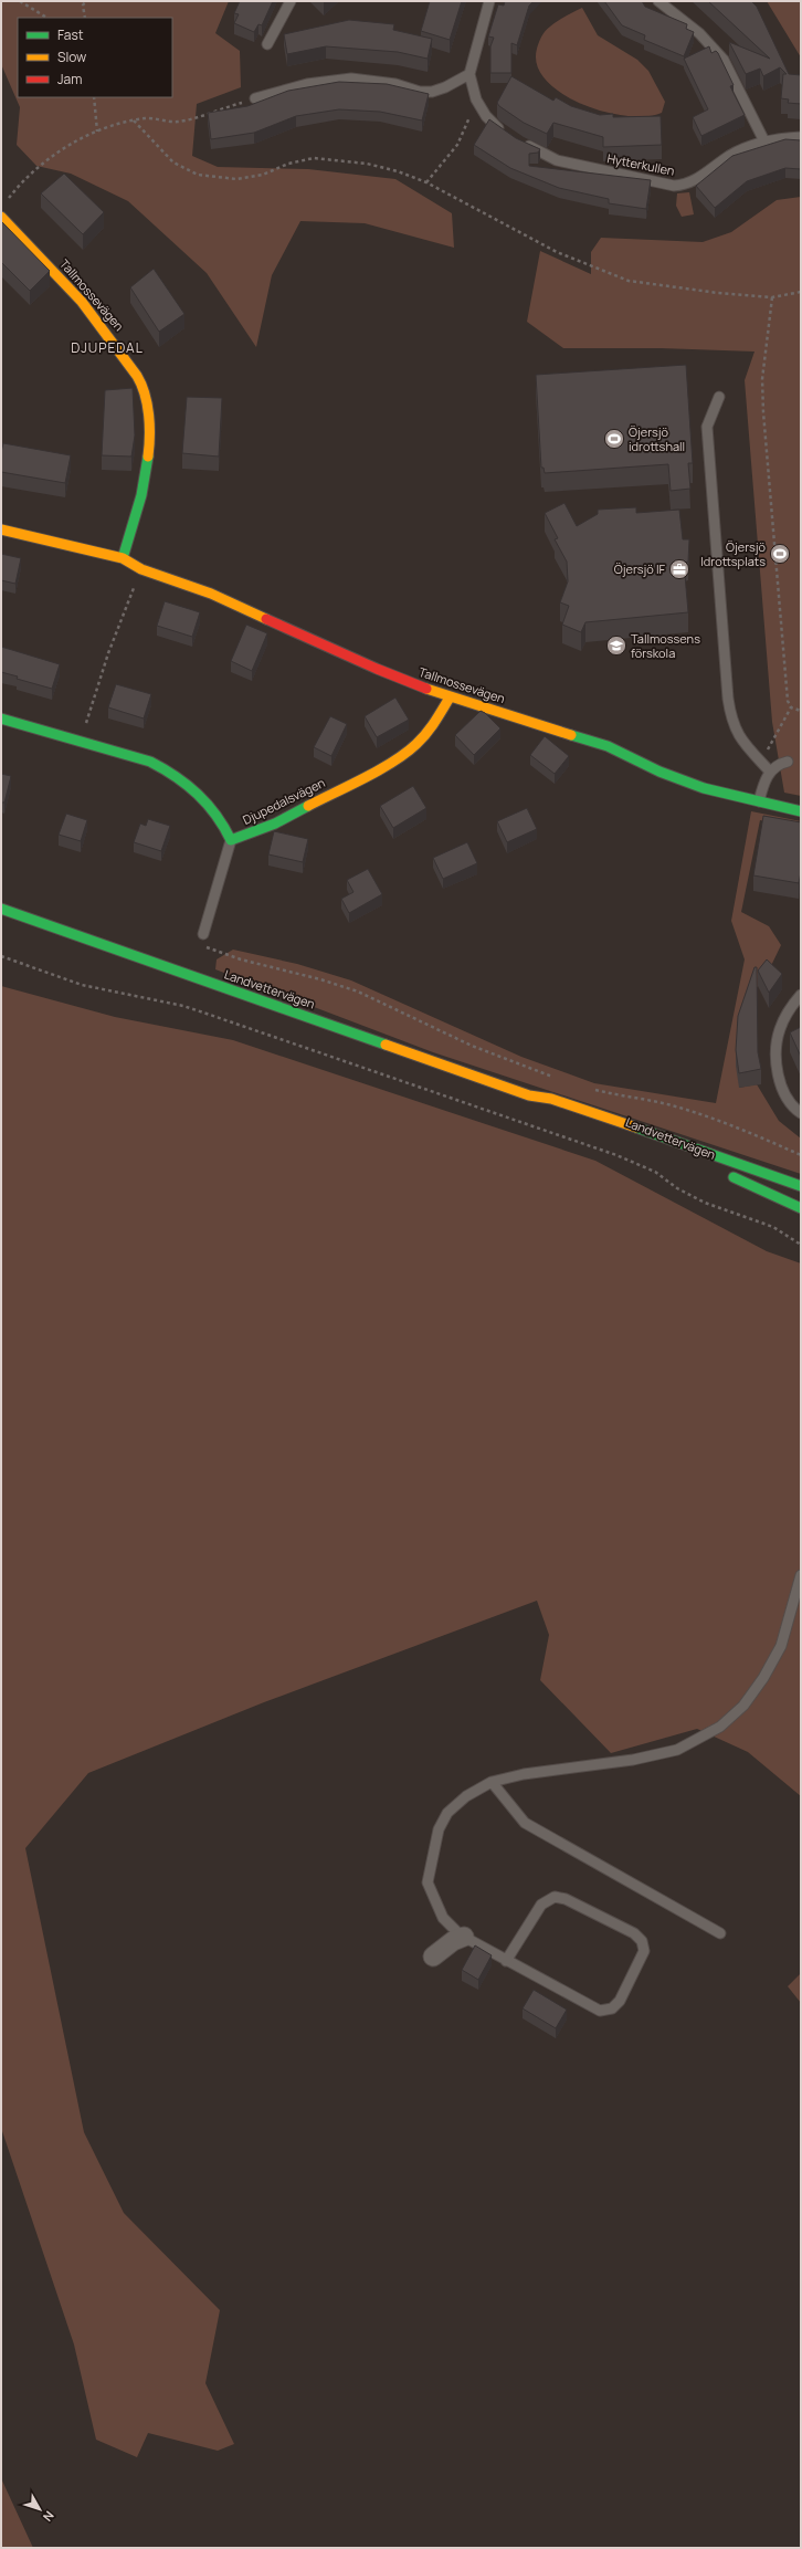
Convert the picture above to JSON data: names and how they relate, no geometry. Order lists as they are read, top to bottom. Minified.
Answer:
{"streets":{"street":["Tallmossevägen","Djupedalsvägen","Landvettervägen"],"lane":["Hytterkullen"]},"crossings":[["Tallmossevägen","Djupedalsvägen"]],"districts":["DJUPEDAL"],"places":{"sports":["Öjersjö idrottshall","Öjersjö Idrottsplats"],"office":["Öjersjö IF"],"school or university":["Tallmossens förskola"]},"legend":["Fast","Slow","Jam"],"north":"bottom right"}
